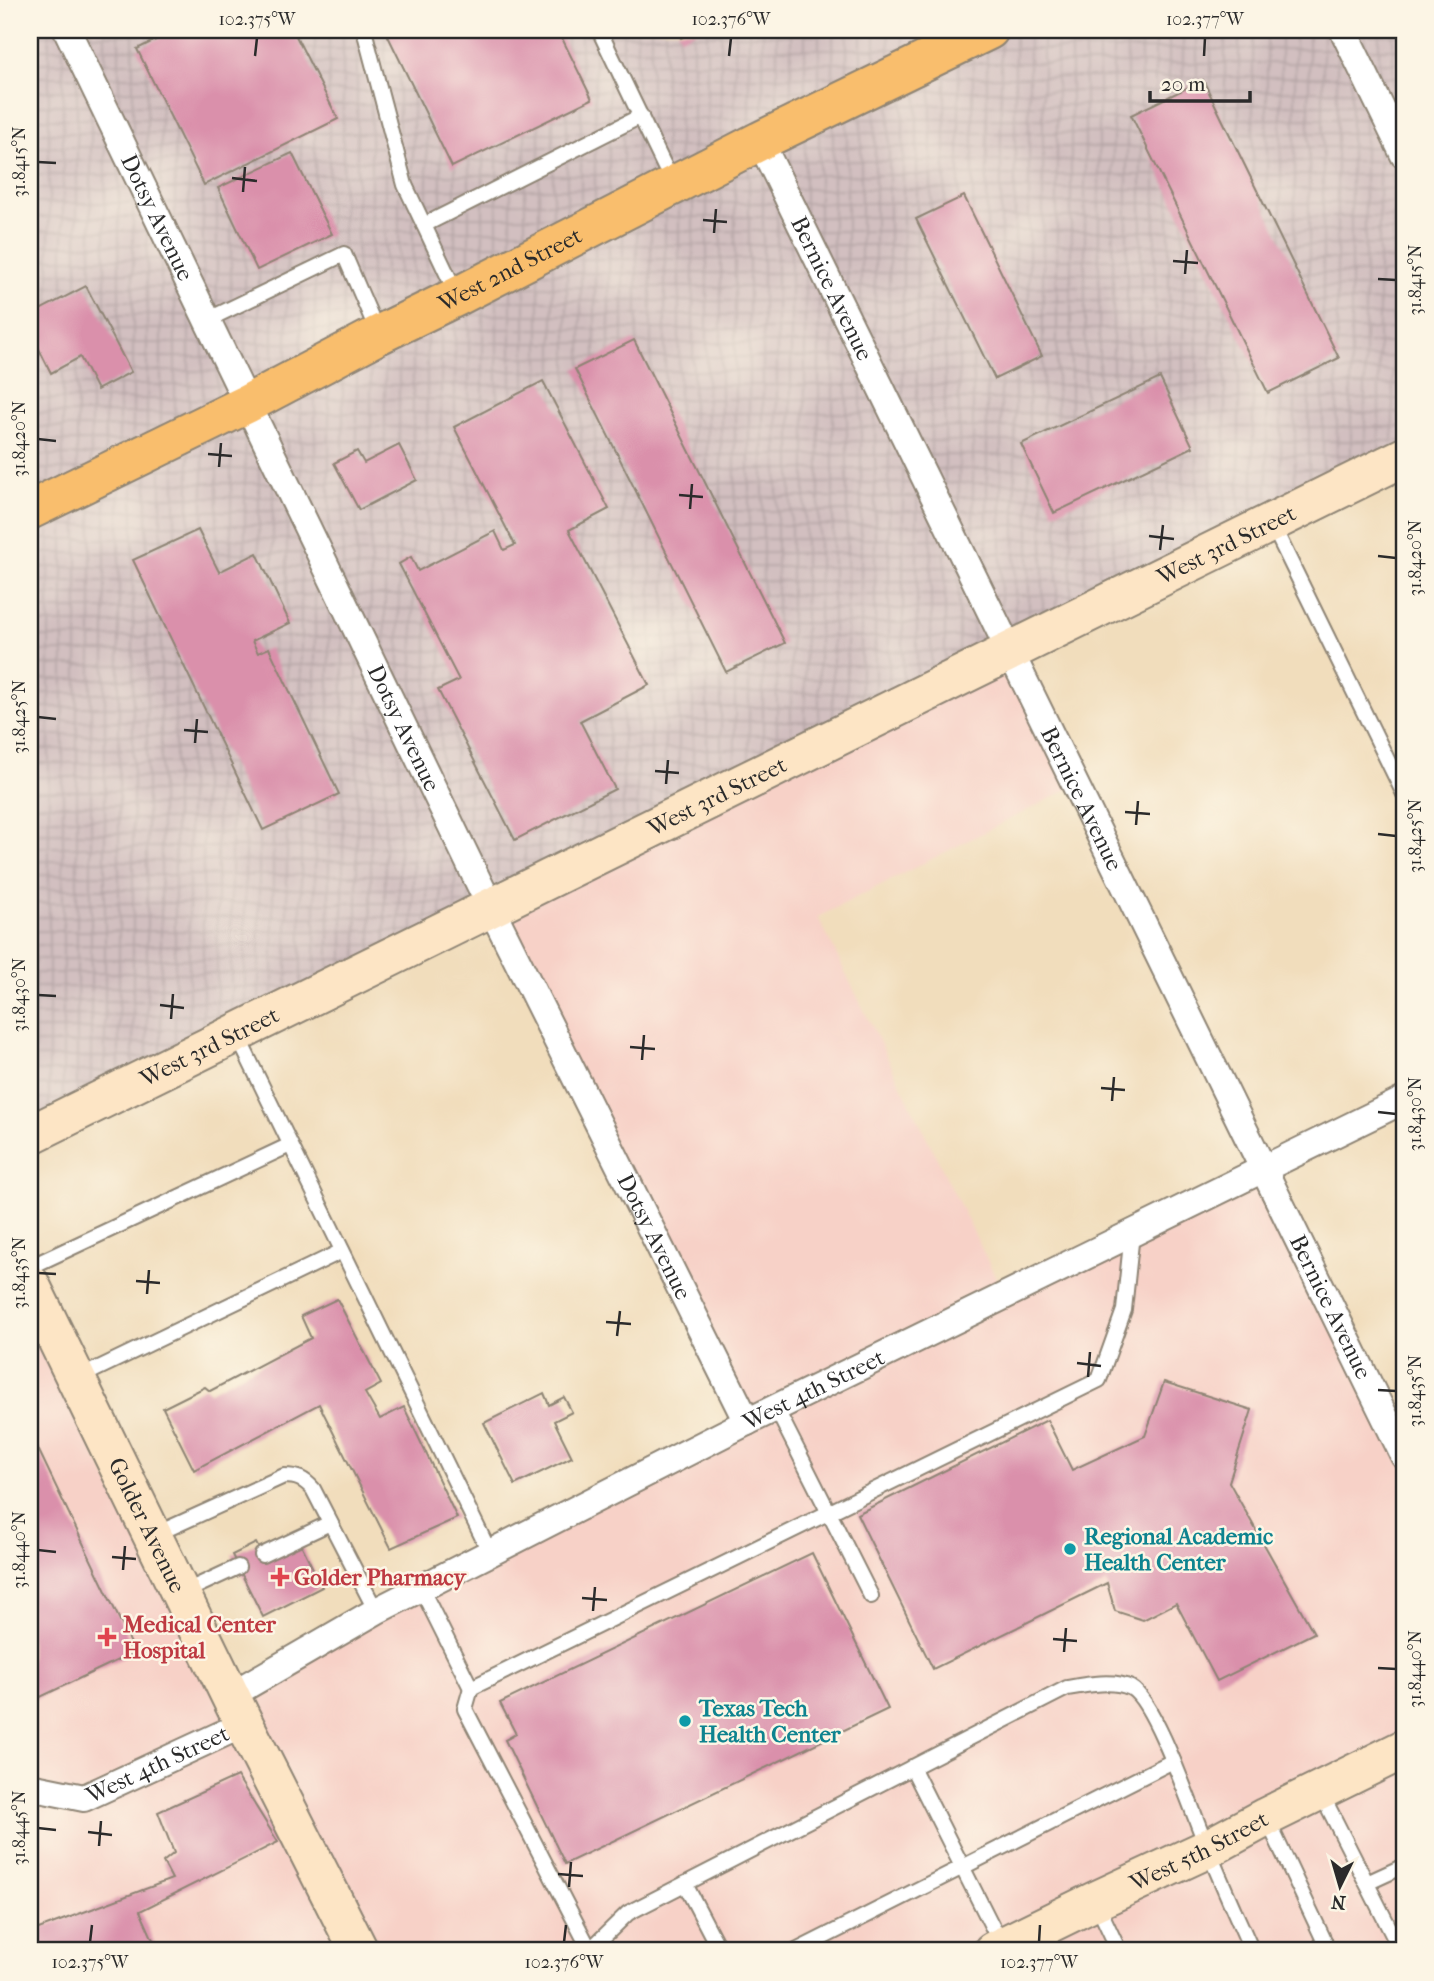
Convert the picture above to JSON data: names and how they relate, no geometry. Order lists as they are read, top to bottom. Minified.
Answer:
{"streets":{"main road":["West 2nd Street"],"street":["Dotsy Avenue","Bernice Avenue","West 3rd Street","West 4th Street","Golder Avenue","West 5th Street"]},"crossings":[["Dotsy Avenue","West 2nd Street"],["Dotsy Avenue","West 3rd Street"],["Dotsy Avenue","West 4th Street"],["West 2nd Street","Bernice Avenue"],["Bernice Avenue","West 3rd Street"],["Bernice Avenue","West 4th Street"],["West 4th Street","Golder Avenue"]],"places":{"other":["Regional Academic Health Center","Texas Tech Health Center"],"health":["Golder Pharmacy","Medical Center Hospital"]},"scale_bar":"20 m","north":"bottom","coordinates":["102.375°W","102.376°W","102.377°W","31.8415°N","31.8420°N","31.8425°N","31.8430°N","31.8435°N","31.8440°N","31.8445°N"]}
